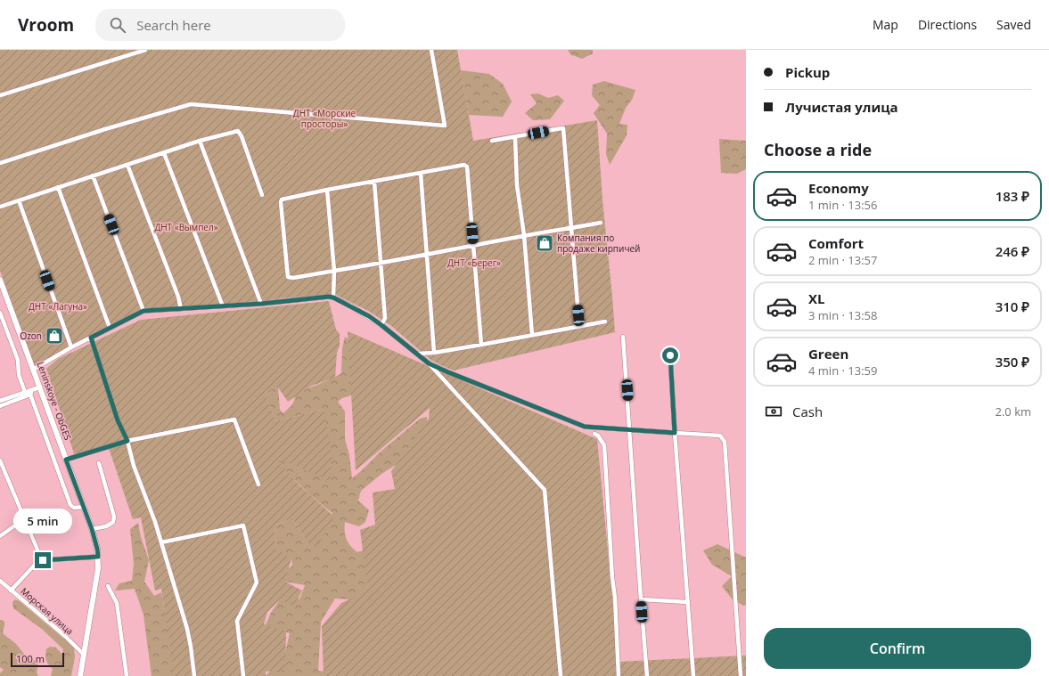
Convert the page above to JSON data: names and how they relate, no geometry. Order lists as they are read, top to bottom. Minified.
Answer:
{"streets":{"main road":["Leninskoye - ObGES"],"street":["Морская улица"]},"crossings":[["Leninskoye - ObGES","Морская улица"]],"parks":["ДНТ «Морские просторы»","ДНТ «Вымпел»","ДНТ «Берег»","ДНТ «Лагуна»"],"places":{"shop":["Компания по продаже кирпичей","Ozon"]},"scale_bar":"100 m","page":{"header":"Vroom","search":"Search here","nav":["Map","Directions","Saved"],"banner":["Pickup","Лучистая улица"],"heading":"Choose a ride","list":[{"name":"Economy","note":"1 min · 13:56","value":"183 ₽"},{"name":"Comfort","note":"2 min · 13:57","value":"246 ₽"},{"name":"XL","note":"3 min · 13:58","value":"310 ₽"},{"name":"Green","note":"4 min · 13:59","value":"350 ₽"}],"pay":["Cash","2.0 km"],"bubble":"5 min","buttons":"Confirm","scale":"100 m"}}
